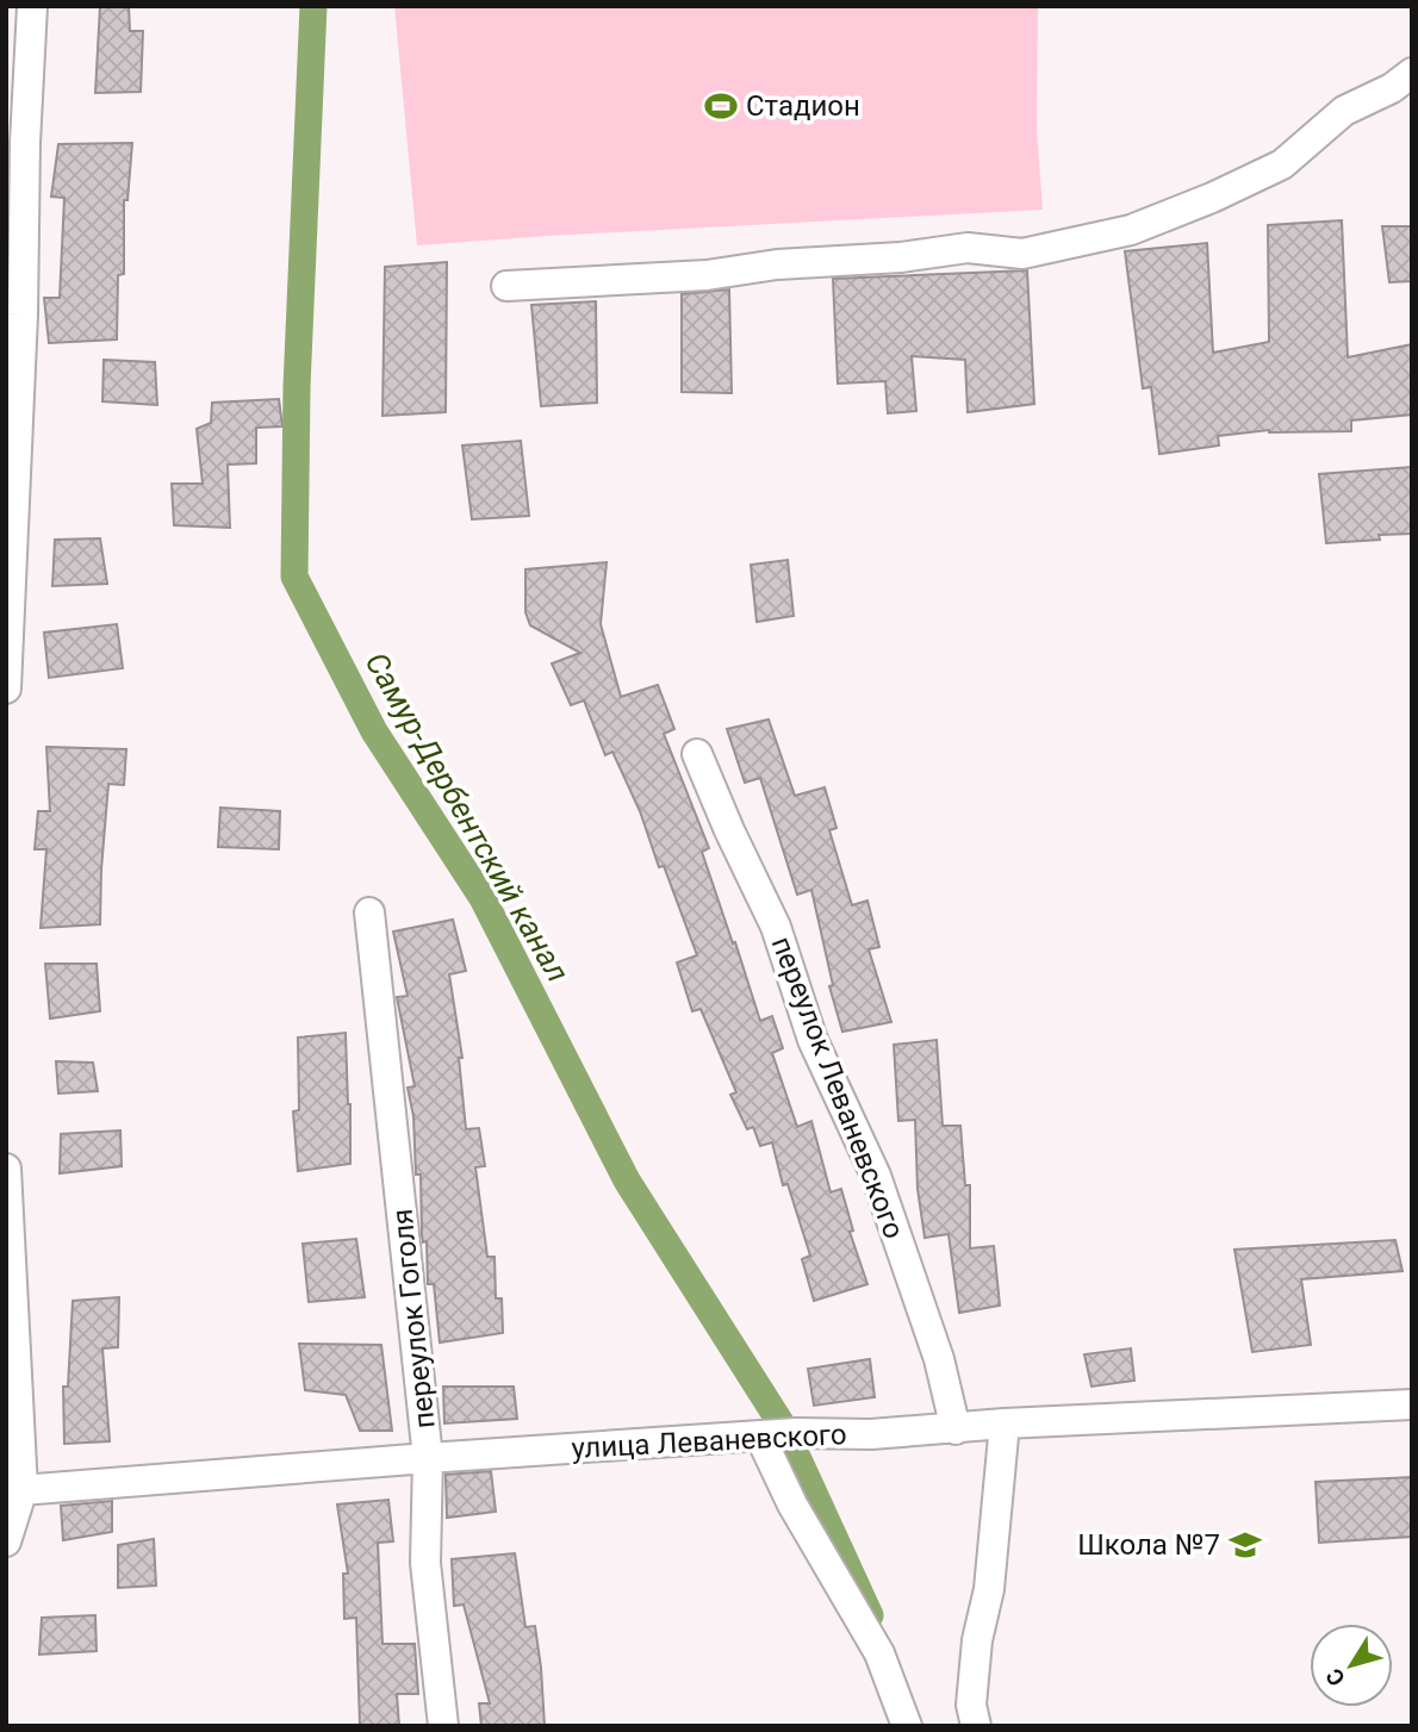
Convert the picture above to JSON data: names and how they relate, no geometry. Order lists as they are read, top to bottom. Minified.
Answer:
{"streets":{"street":["переулок Леваневского","переулок Гоголя","улица Леваневского"]},"crossings":[["переулок Леваневского","улица Леваневского"],["переулок Гоголя","улица Леваневского"]],"water":["Самур-Дербентский канал"],"places":{"sports":["Стадион"],"school or university":["Школа №7"]},"north":"bottom left"}
